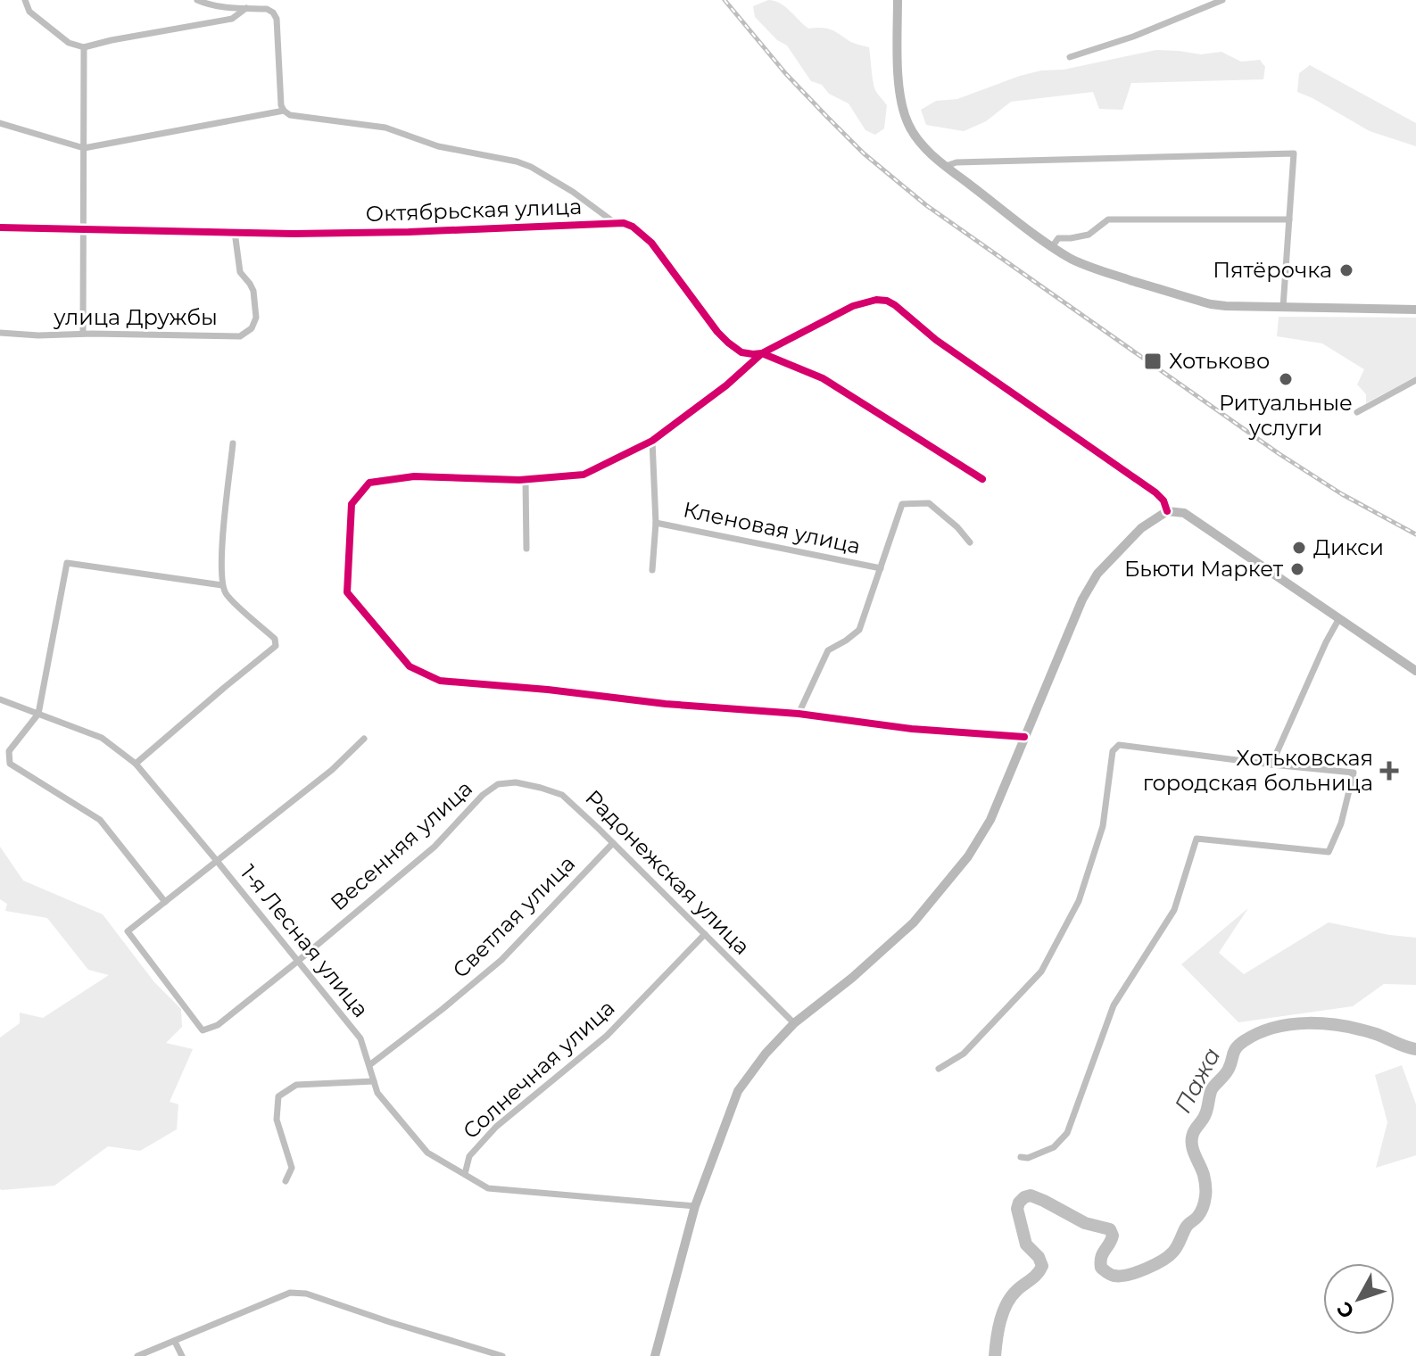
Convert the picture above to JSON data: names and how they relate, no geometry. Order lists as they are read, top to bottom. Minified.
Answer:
{"streets":{"street":["Октябрьская улица","улица Дружбы","Кленовая улица","Весенняя улица","Радонежская улица","Светлая улица","1-я Лесная улица","Солнечная улица"]},"crossings":[["Октябрьская улица","улица Дружбы"],["Весенняя улица","Радонежская улица"],["Весенняя улица","1-я Лесная улица"],["Радонежская улица","Светлая улица"],["Радонежская улица","Солнечная улица"],["Светлая улица","1-я Лесная улица"],["1-я Лесная улица","Солнечная улица"]],"water":["Пажа"],"places":{"other":["Пятёрочка","Ритуальные услуги","Дикси","Бьюти Маркет"],"transit":["Хотьково"],"health":["Хотьковская городская больница"]},"north":"bottom left"}
